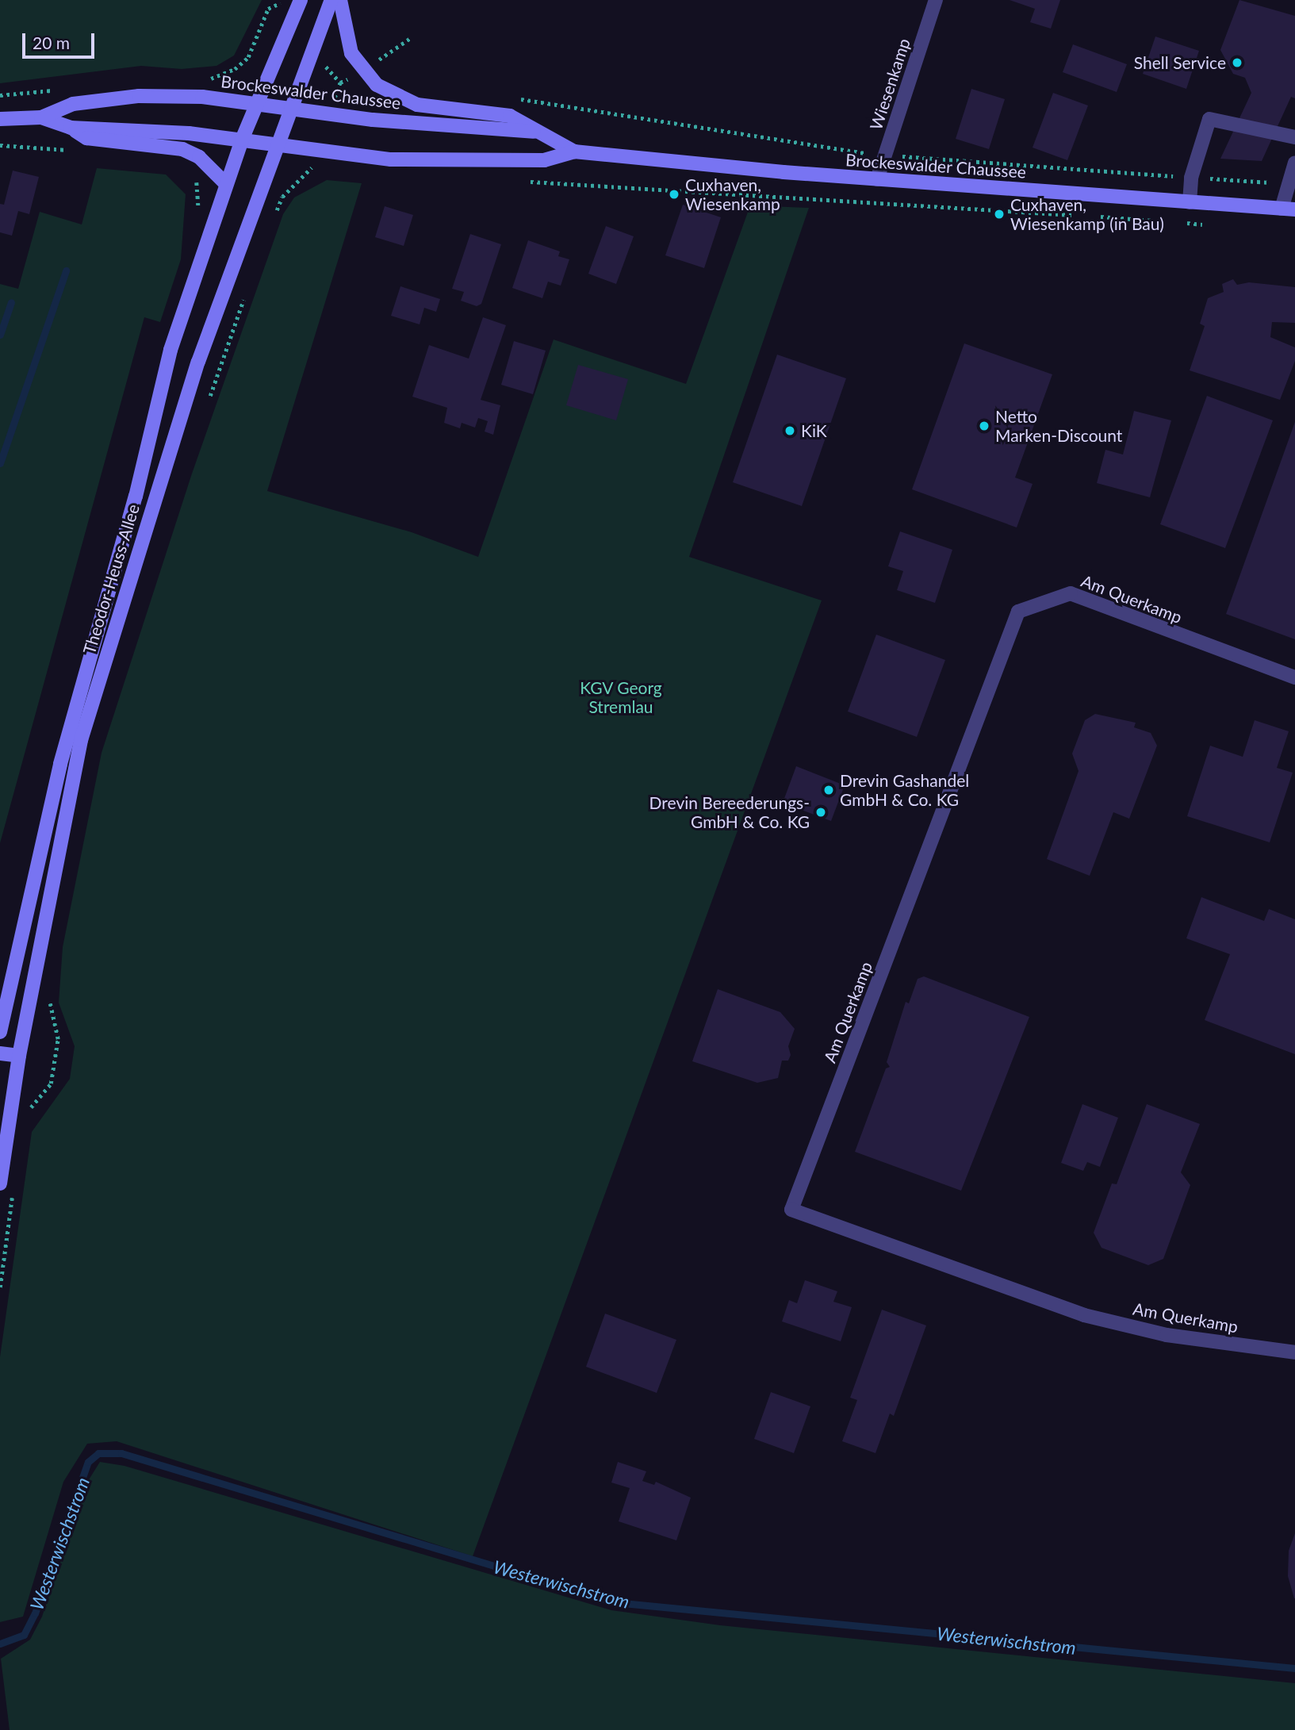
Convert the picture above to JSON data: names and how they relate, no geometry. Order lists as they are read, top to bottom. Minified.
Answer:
{"streets":{"street":["Wiesenkamp","Brockeswalder Chaussee","Theodor-Heuss-Allee","Am Querkamp"]},"crossings":[["Wiesenkamp","Brockeswalder Chaussee"],["Brockeswalder Chaussee","Theodor-Heuss-Allee"]],"water":["Westerwischstrom"],"parks":["KGV Georg Stremlau"],"places":["Shell Service","Cuxhaven, Wiesenkamp","Cuxhaven, Wiesenkamp (in Bau)","Netto Marken-Discount","KiK","Drevin Gashandel GmbH & Co. KG","Drevin Bereederungs- GmbH & Co. KG"],"scale_bar":"20 m"}
